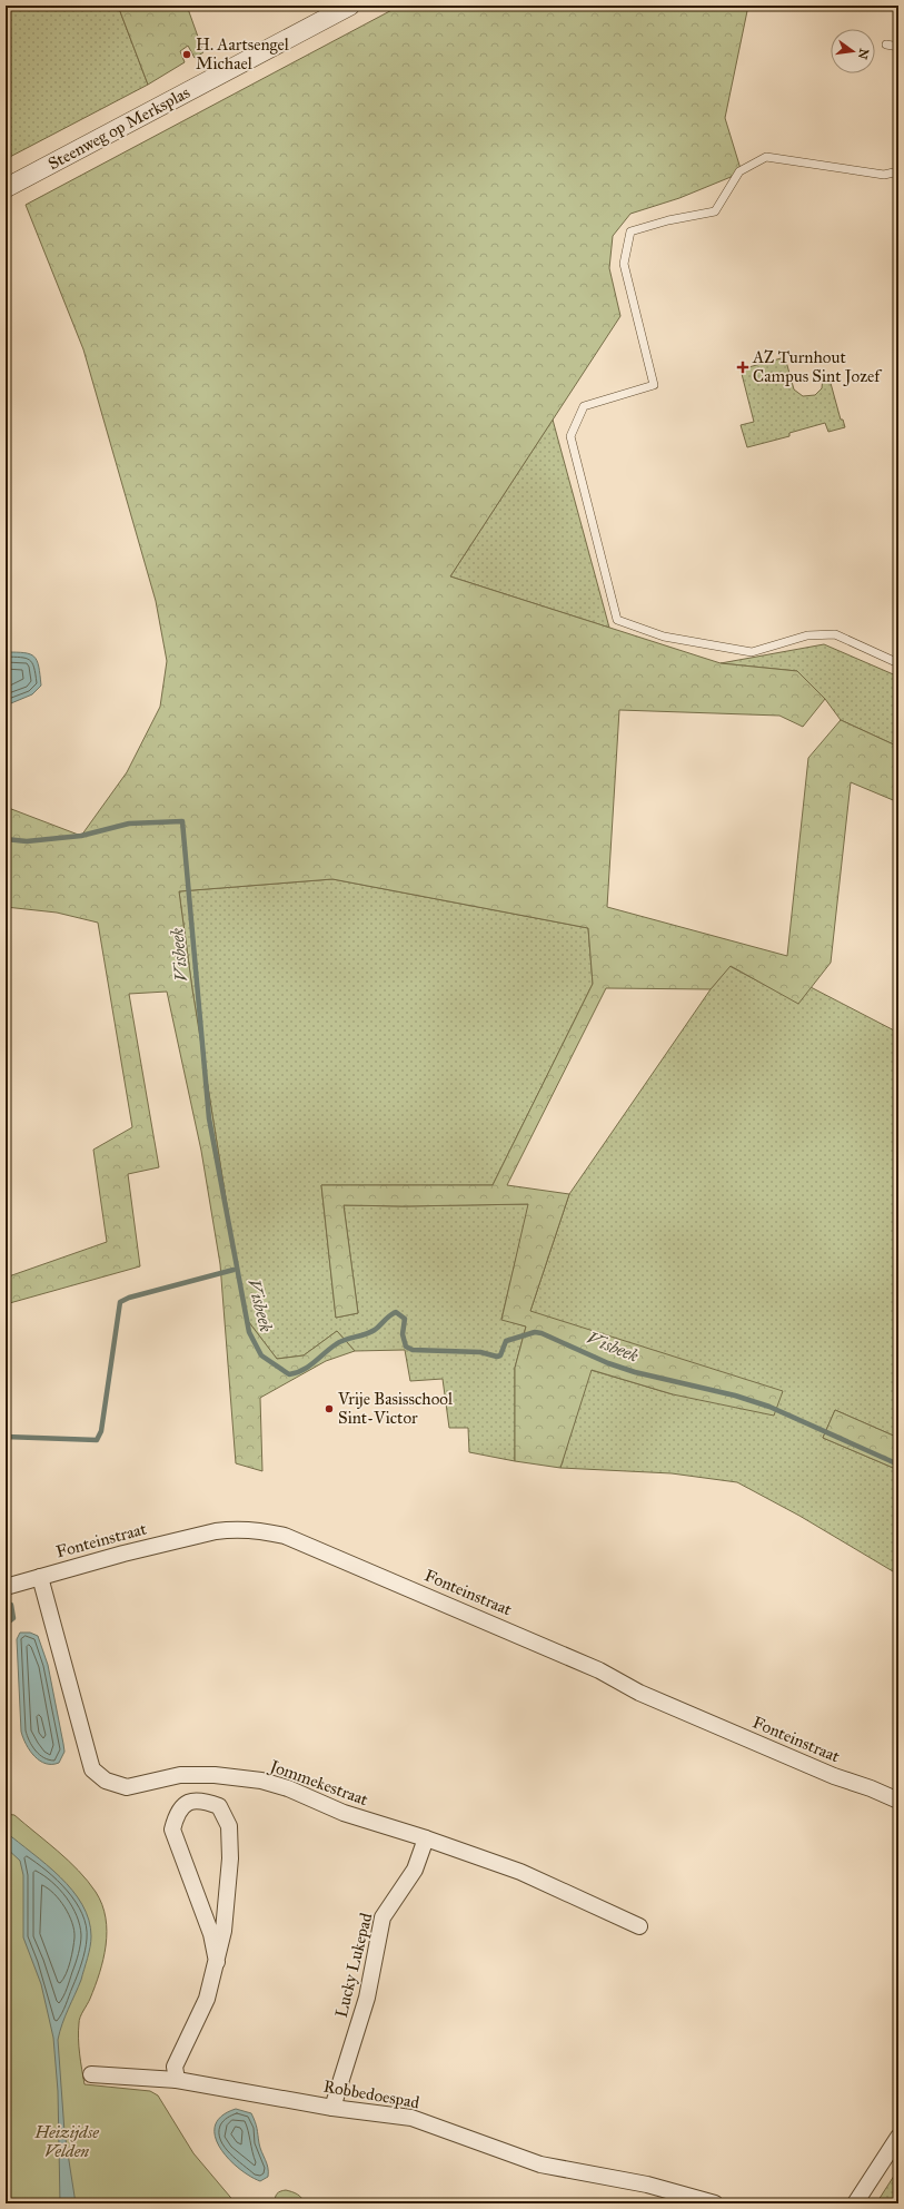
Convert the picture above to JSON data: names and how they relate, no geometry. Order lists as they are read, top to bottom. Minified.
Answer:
{"streets":{"street":["Steenweg op Merksplas","Fonteinstraat","Jommekestraat","Lucky Lukepad","Robbedoespad"]},"crossings":[["Fonteinstraat","Jommekestraat"],["Jommekestraat","Lucky Lukepad"],["Lucky Lukepad","Robbedoespad"]],"water":["Visbeek"],"parks":["Heizijdse Velden"],"places":{"other":["H. Aartsengel Michael","Vrije Basisschool Sint-Victor"],"health":["AZ Turnhout Campus Sint Jozef"]},"north":"right"}
